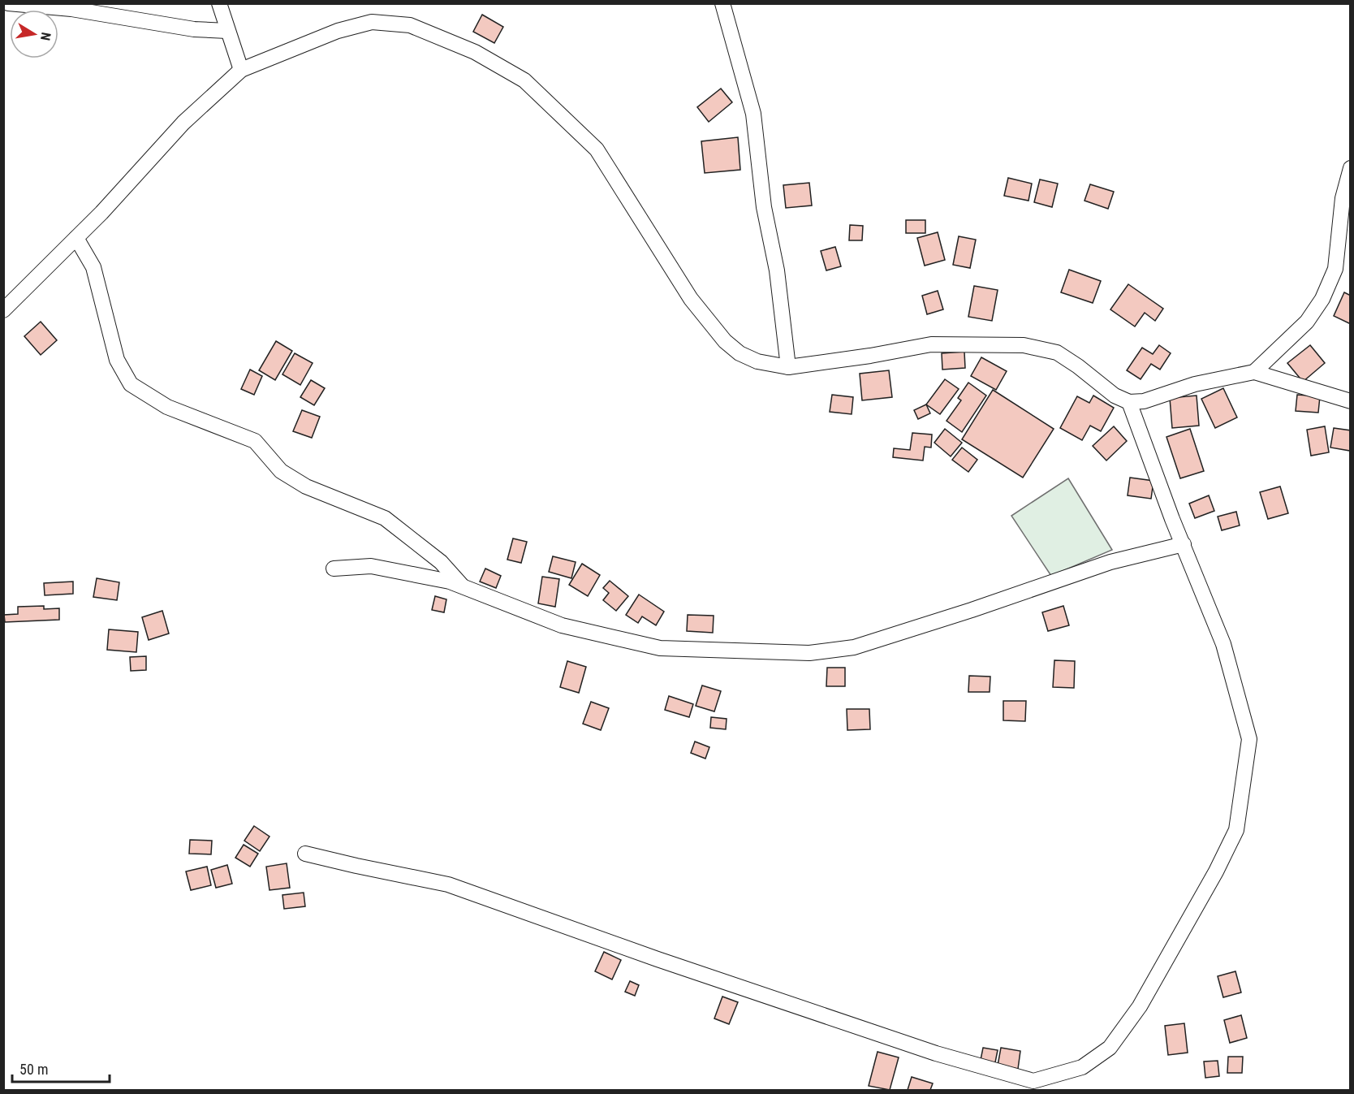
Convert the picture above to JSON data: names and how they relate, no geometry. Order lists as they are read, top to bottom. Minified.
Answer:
{"scale_bar":"50 m","north":"right"}
